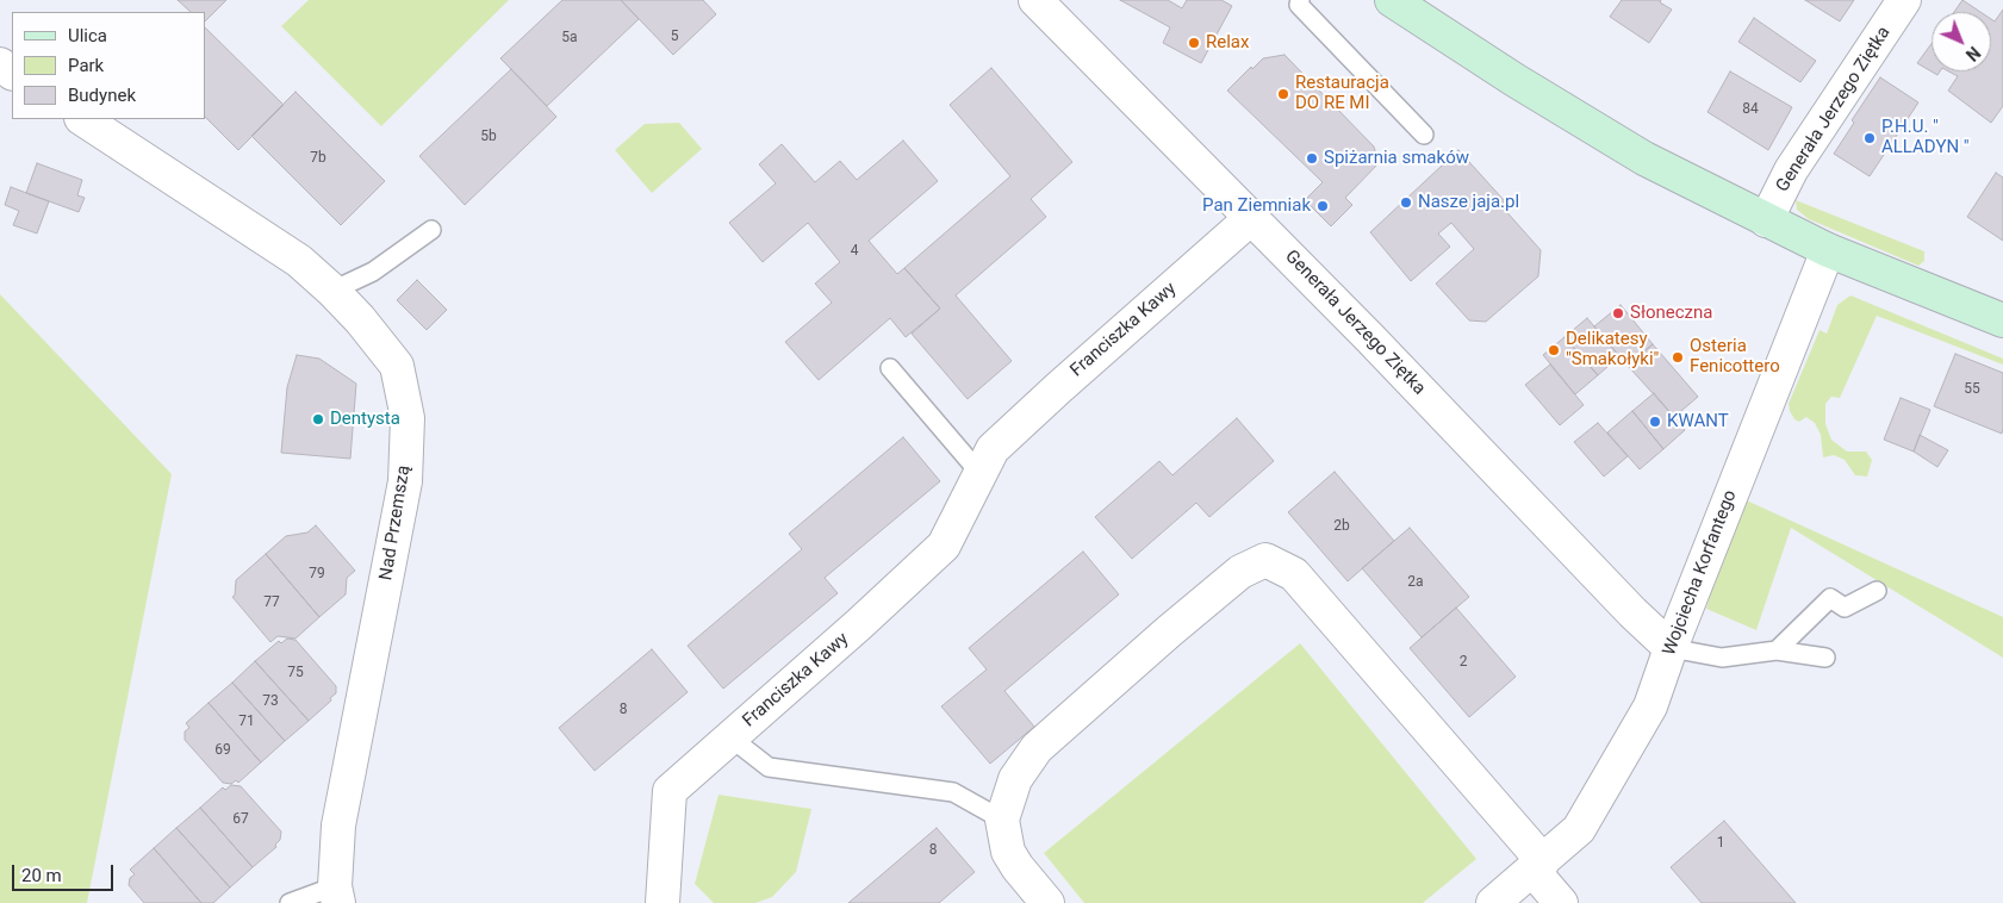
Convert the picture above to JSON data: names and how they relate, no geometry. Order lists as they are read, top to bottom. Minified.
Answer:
{"streets":{"street":["Generała Jerzego Ziętka","Franciszka Kawy","Nad Przemszą","Wojciecha Korfantego"]},"crossings":[["Generała Jerzego Ziętka","Franciszka Kawy"],["Generała Jerzego Ziętka","Wojciecha Korfantego"]],"places":["Relax","Restauracja DO RE MI","P.H.U. \" ALLADYN \"","Spiżarnia smaków","Nasze jaja.pl","Pan Ziemniak","Słoneczna","Delikatesy \"Smakołyki\"","Osteria Fenicottero","Dentysta","KWANT"],"house_numbers":["5","5a","84","5b","7b","4","55","2b","79","2a","77","2","75","73","8","71","69","67","1","8"],"legend":["Ulica","Park","Budynek"],"scale_bar":"20 m","north":"bottom right"}
